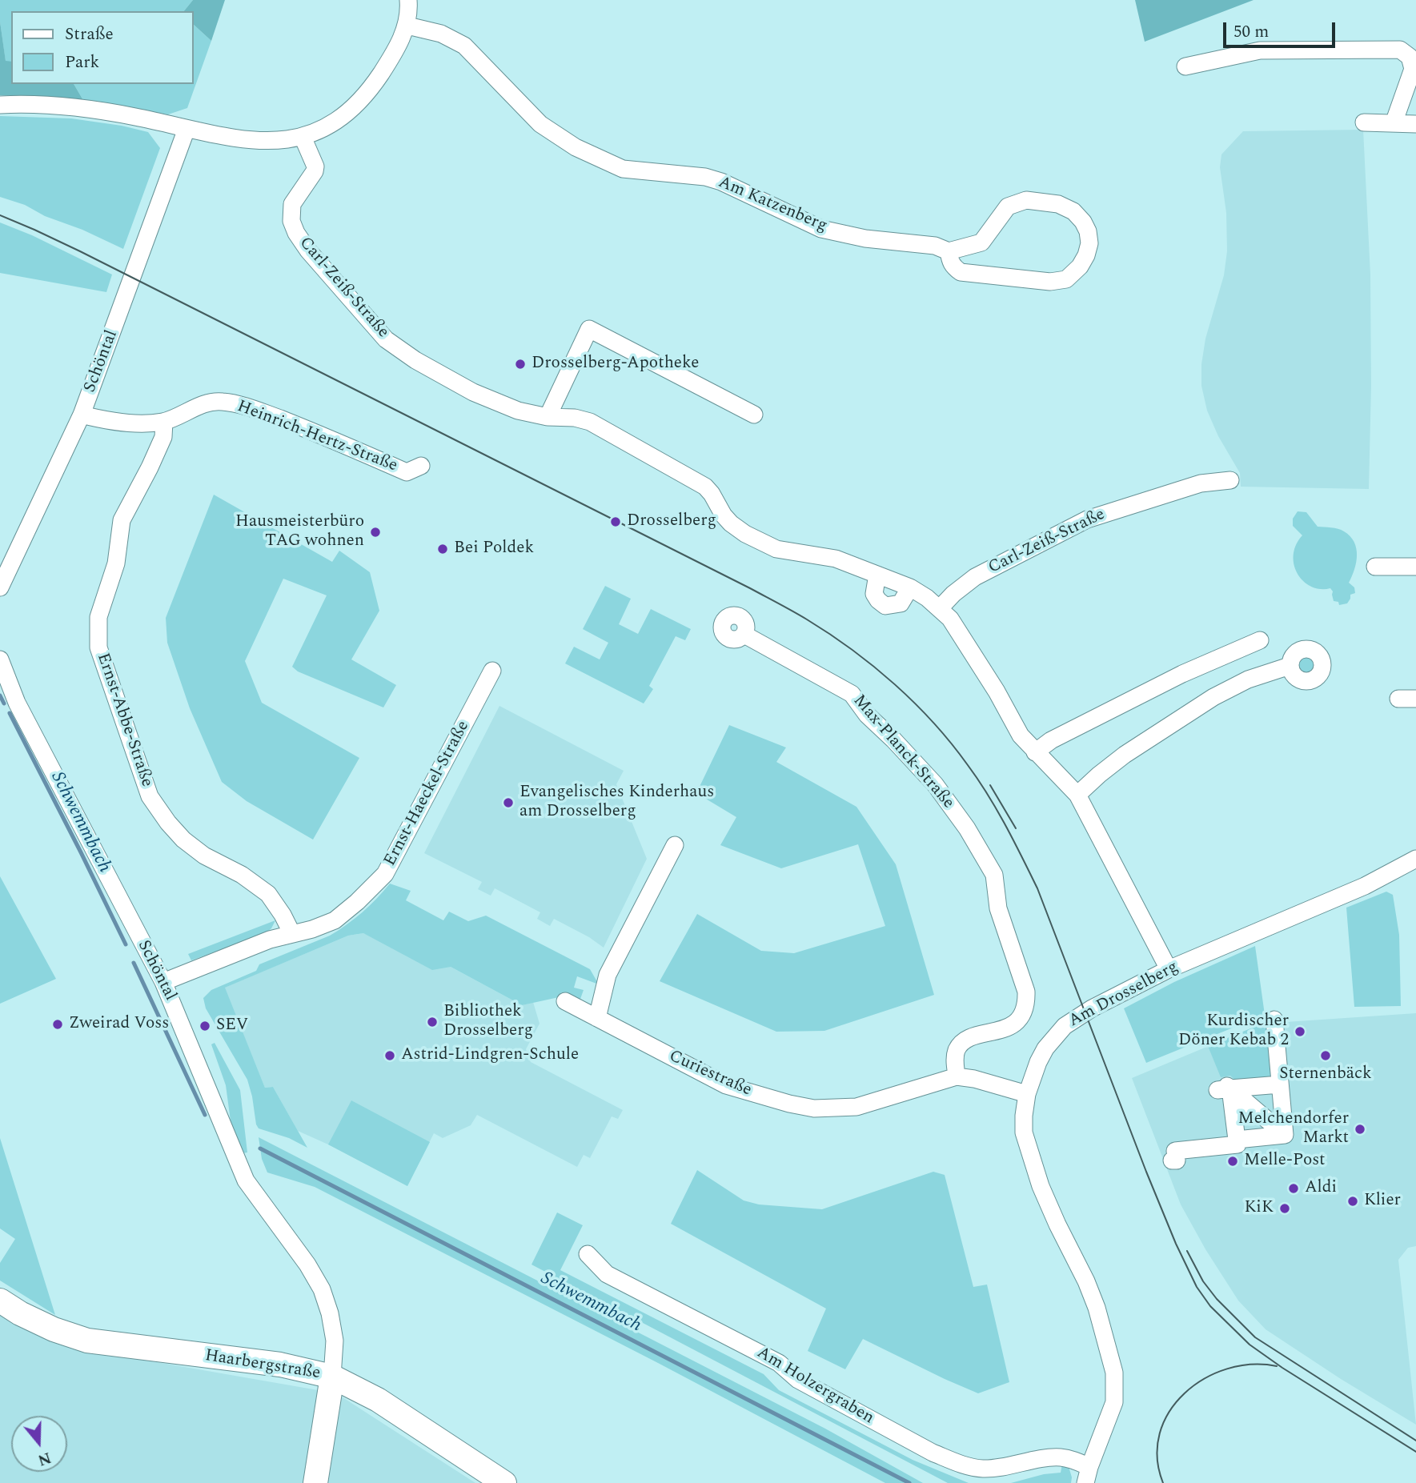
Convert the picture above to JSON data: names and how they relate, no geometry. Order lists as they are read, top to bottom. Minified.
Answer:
{"streets":{"main road":["Haarbergstraße"],"street":["Am Katzenberg","Carl-Zeiß-Straße","Schöntal","Heinrich-Hertz-Straße","Ernst-Abbe-Straße","Max-Planck-Straße","Ernst-Haeckel-Straße","Am Drosselberg","Curiestraße","Am Holzergraben"]},"crossings":[["Carl-Zeiß-Straße","Am Drosselberg"],["Schöntal","Heinrich-Hertz-Straße"],["Schöntal","Ernst-Haeckel-Straße"],["Schöntal","Haarbergstraße"],["Heinrich-Hertz-Straße","Ernst-Abbe-Straße"],["Ernst-Abbe-Straße","Ernst-Haeckel-Straße"],["Max-Planck-Straße","Curiestraße"],["Am Drosselberg","Curiestraße"],["Am Drosselberg","Am Holzergraben"]],"water":["Schwemmbach"],"places":["Drosselberg-Apotheke","Drosselberg","Hausmeisterbüro TAG wohnen","Bei Poldek","Evangelisches Kinderhaus am Drosselberg","Bibliothek Drosselberg","Zweirad Voss","SEV","Kurdischer Döner Kebab 2","Astrid-Lindgren-Schule","Sternenbäck","Melchendorfer Markt","Melle-Post","Aldi","Klier","KiK"],"legend":["Straße","Park"],"scale_bar":"50 m","north":"bottom"}
